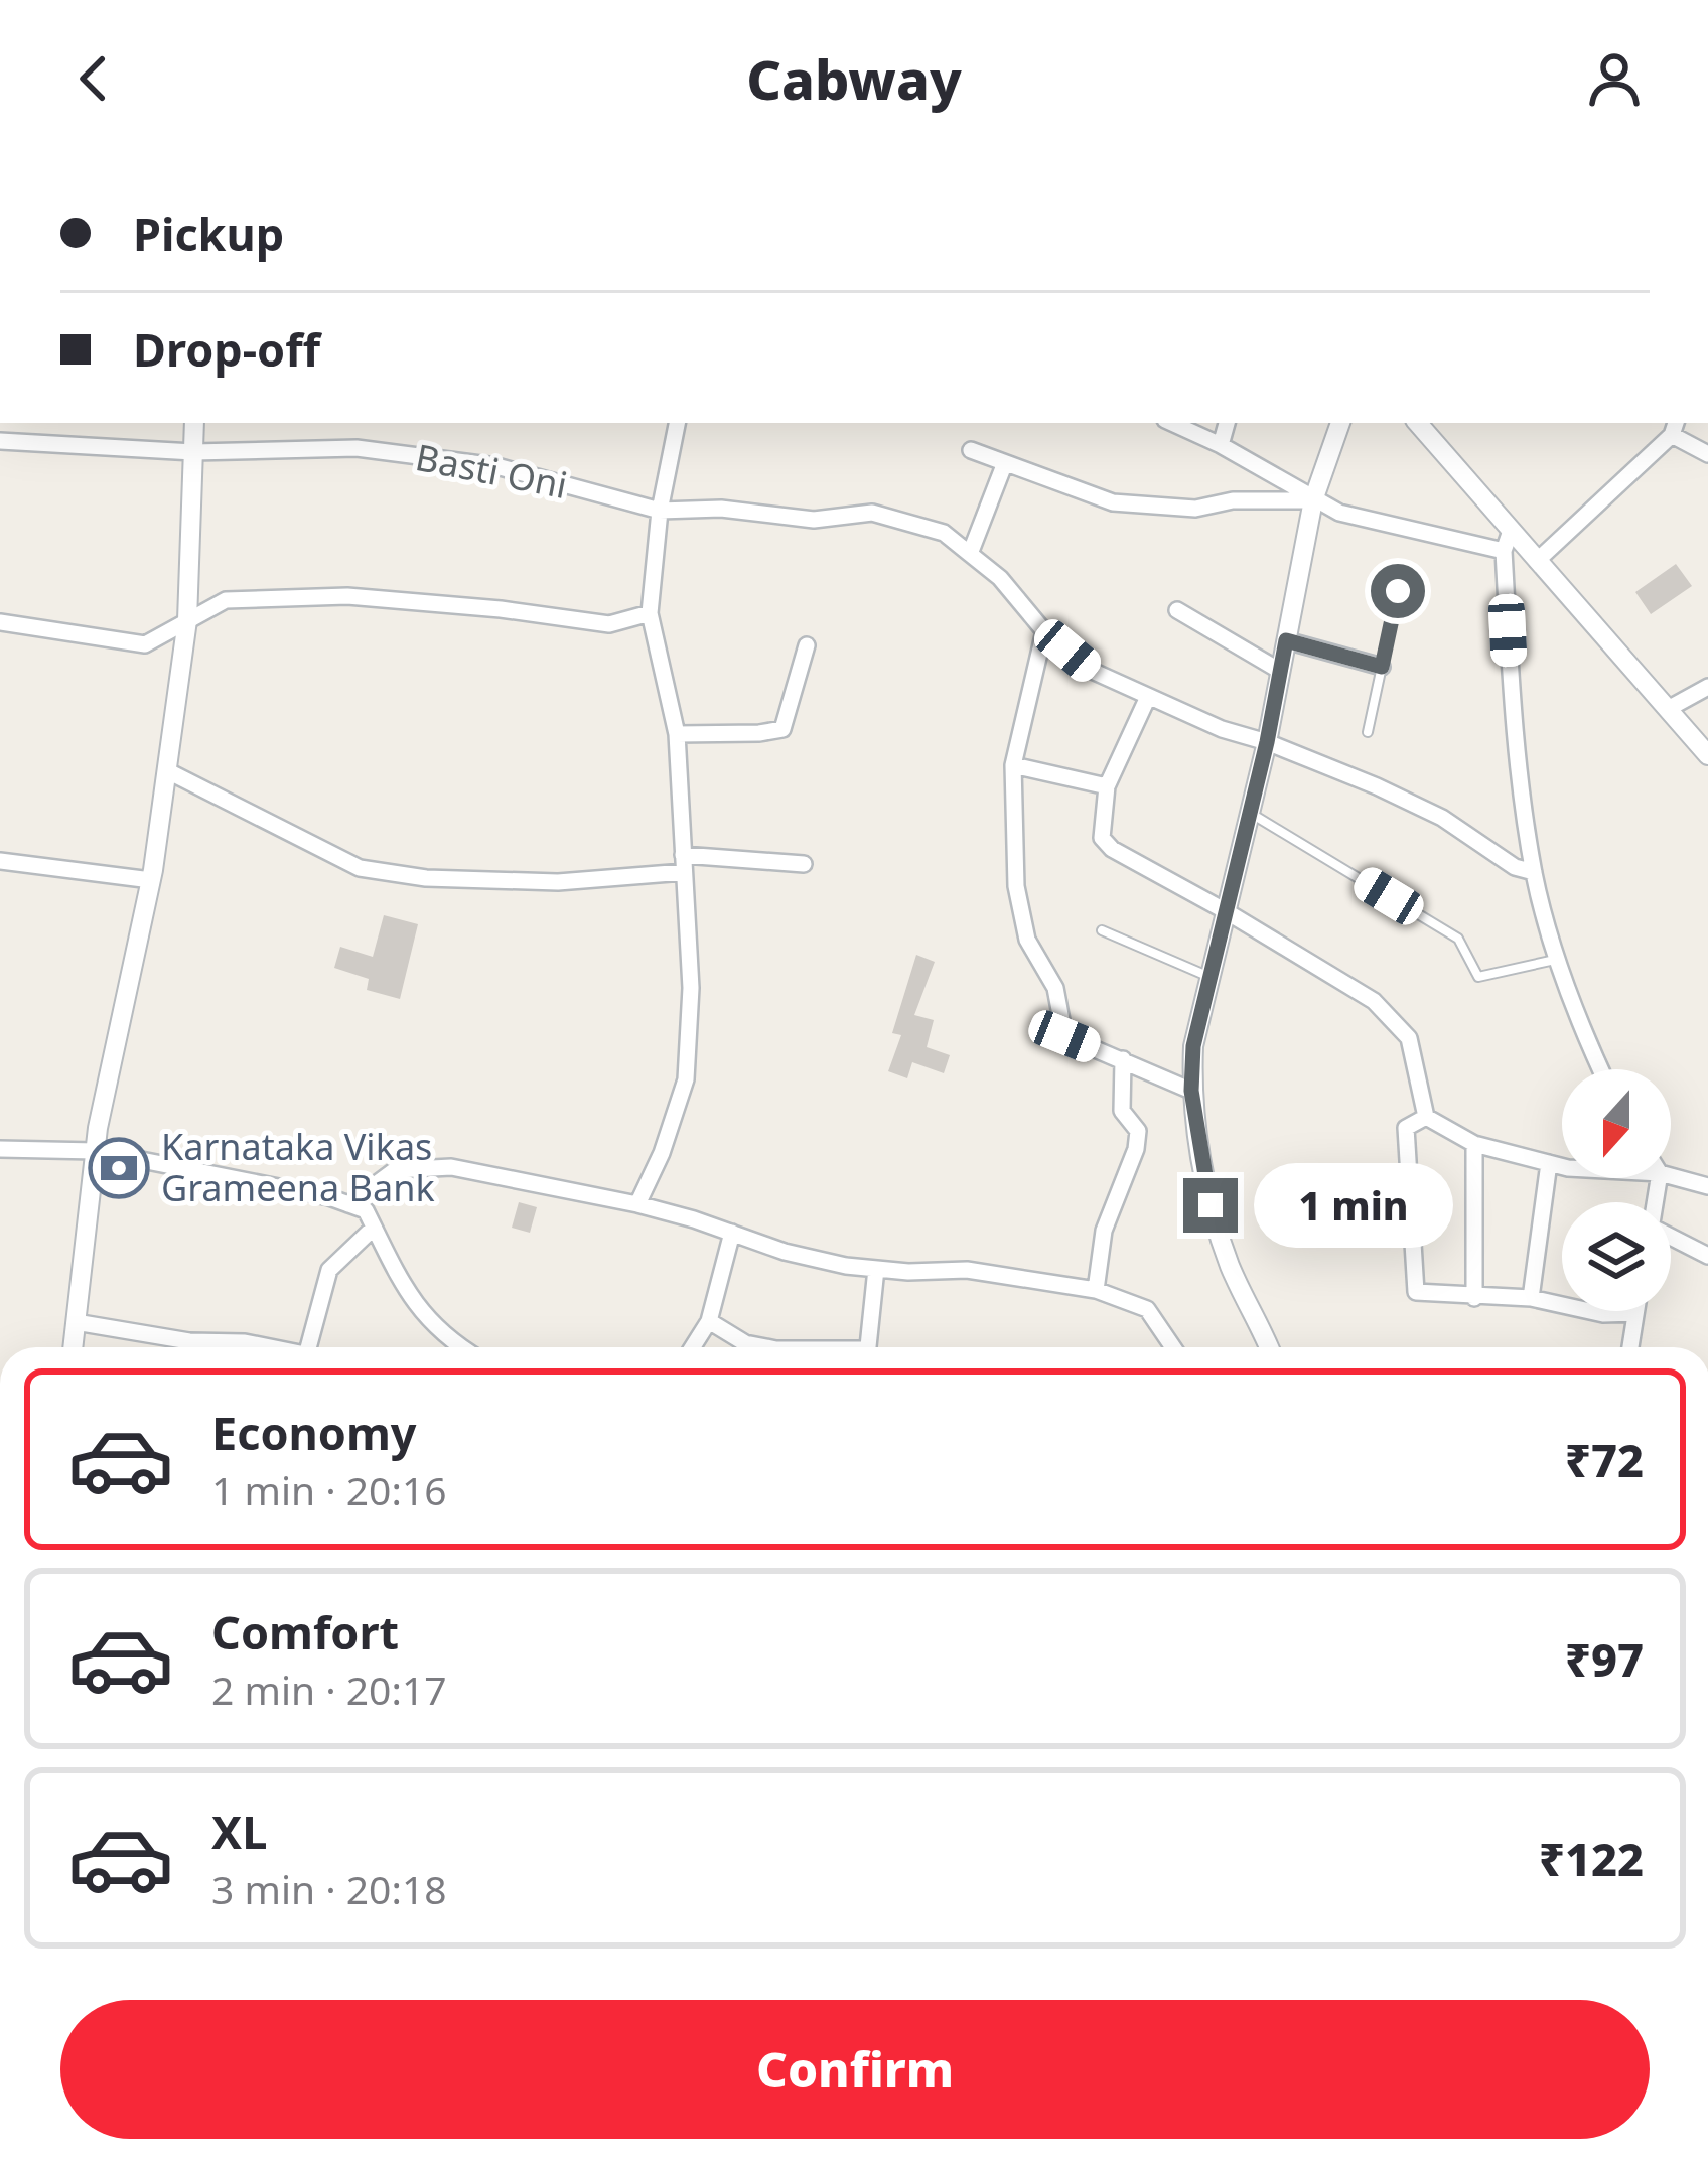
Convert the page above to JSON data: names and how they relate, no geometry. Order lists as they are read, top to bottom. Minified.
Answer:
{"streets":{"street":["Basti Oni"]},"places":{"bank":["Karnataka Vikas Grameena Bank"]},"north":"bottom","page":{"header":"Cabway","banner":["Pickup","Drop-off"],"bubble":"1 min","list":[{"name":"Economy","note":"1 min · 20:16","value":"₹72"},{"name":"Comfort","note":"2 min · 20:17","value":"₹97"},{"name":"XL","note":"3 min · 20:18","value":"₹122"}],"buttons":"Confirm"}}
